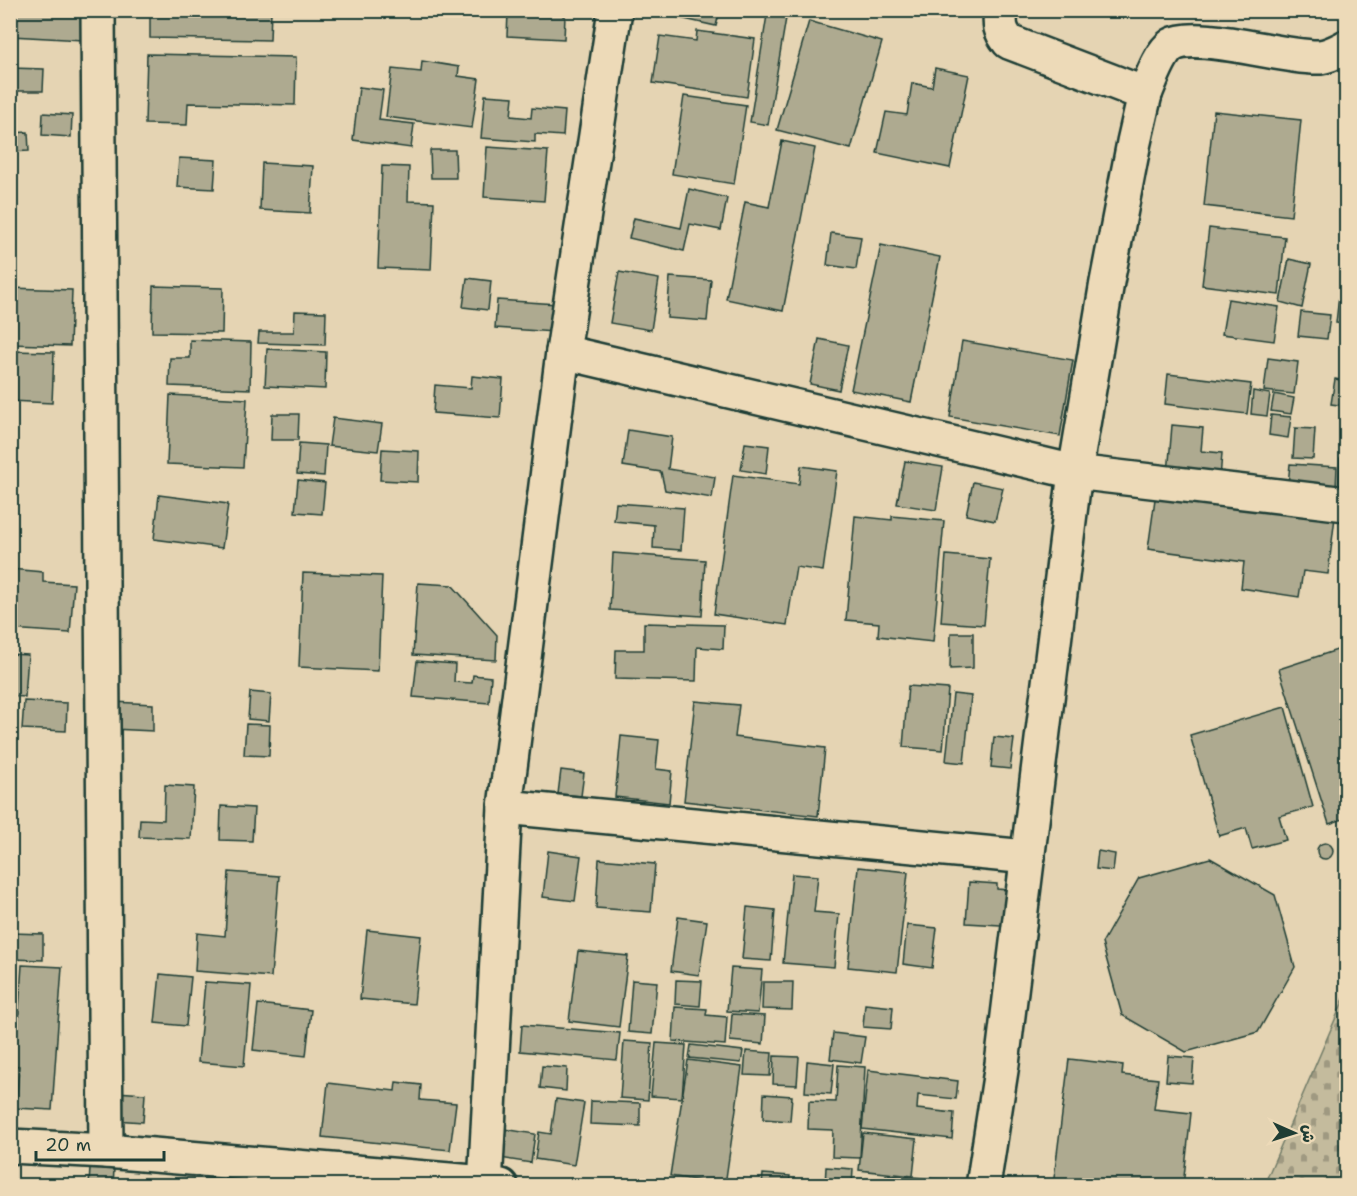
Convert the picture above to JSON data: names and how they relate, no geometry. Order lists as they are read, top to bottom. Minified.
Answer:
{"scale_bar":"20 m","north":"right"}
